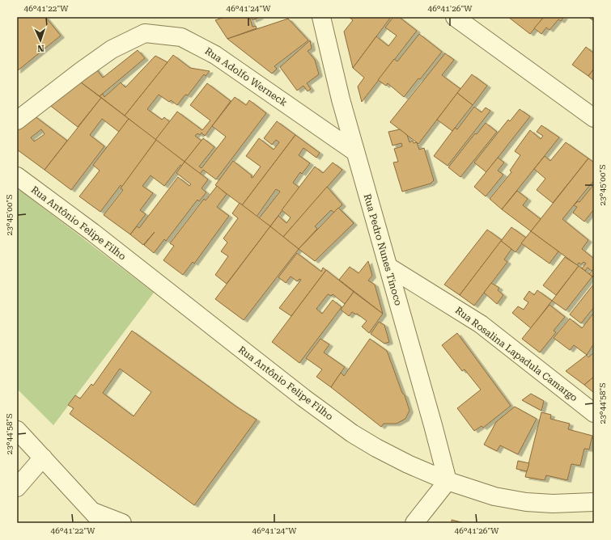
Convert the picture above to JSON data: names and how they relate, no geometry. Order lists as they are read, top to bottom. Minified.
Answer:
{"streets":{"street":["Rua Adolfo Werneck","Rua Antônio Felipe Filho","Rua Pedro Nunes Tinoco","Rua Rosalina Lapadula Camargo"]},"crossings":[["Rua Adolfo Werneck","Rua Pedro Nunes Tinoco"],["Rua Antônio Felipe Filho","Rua Pedro Nunes Tinoco"],["Rua Pedro Nunes Tinoco","Rua Rosalina Lapadula Camargo"]],"north":"bottom","coordinates":["46°41'22\"W","46°41'24\"W","46°41'26\"W","23°45'00\"S","23°44'58\"S"]}
